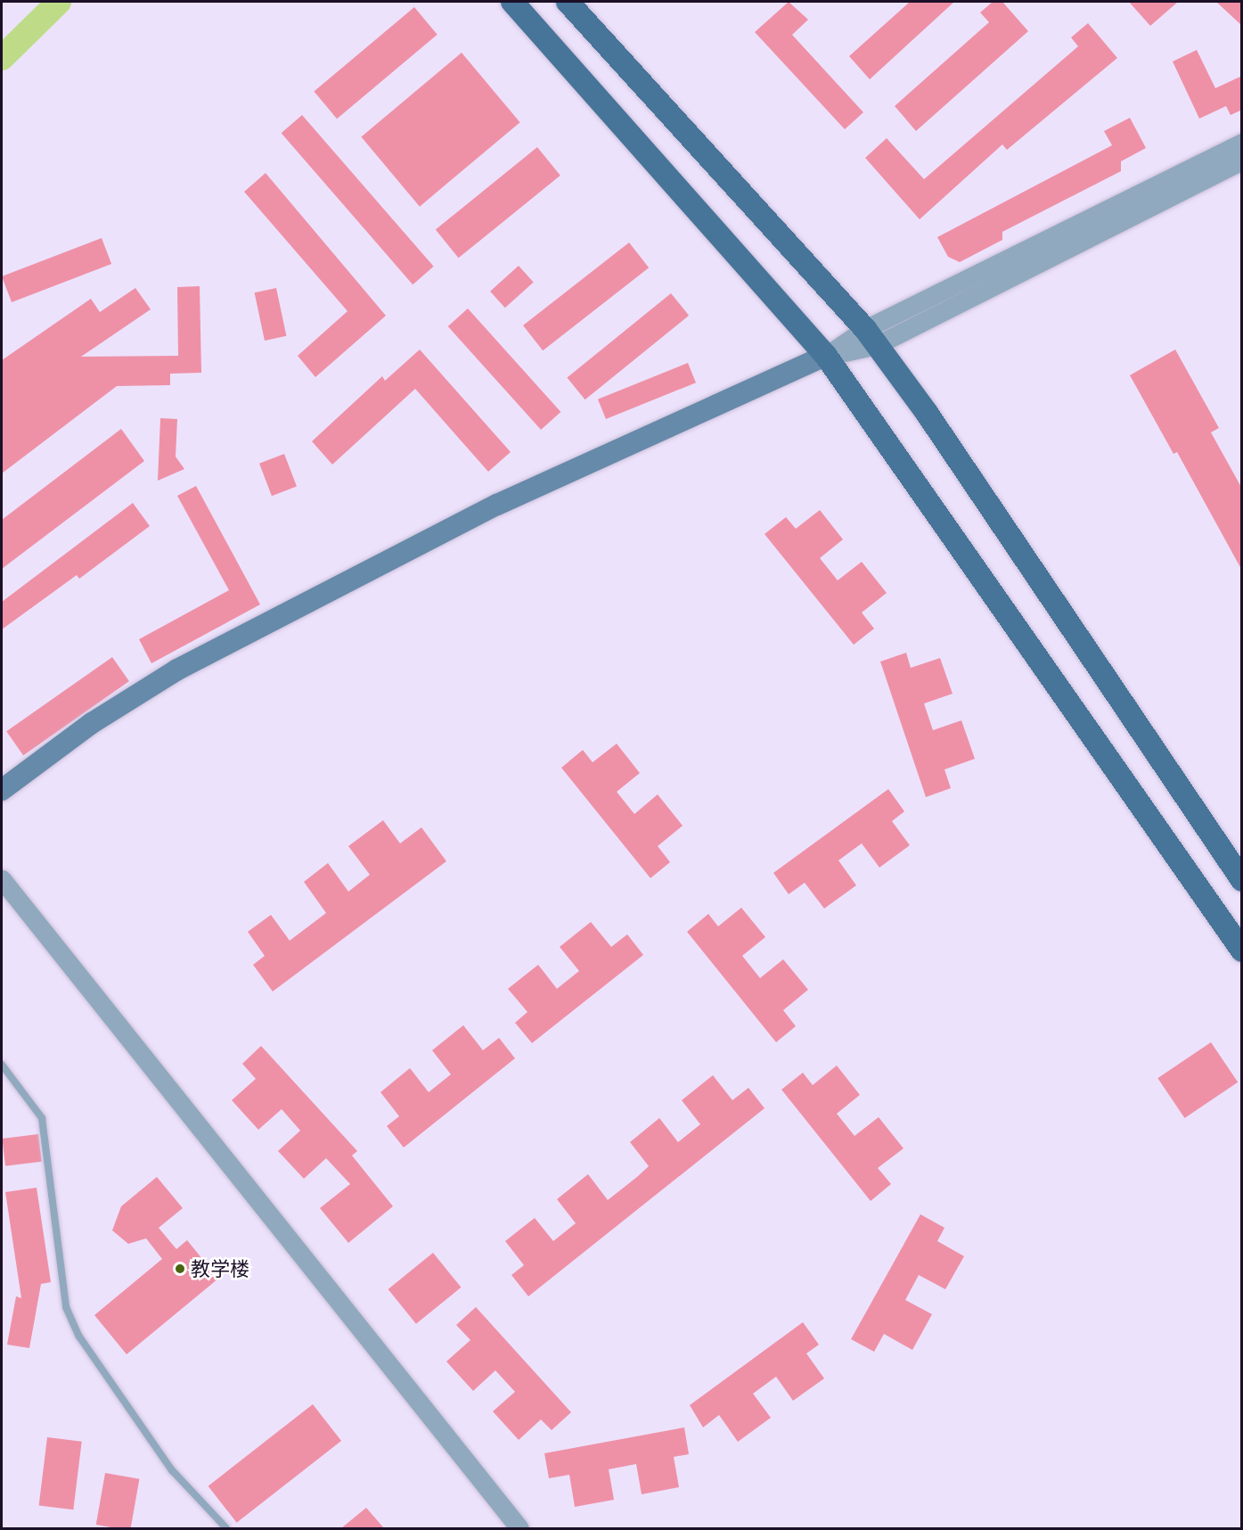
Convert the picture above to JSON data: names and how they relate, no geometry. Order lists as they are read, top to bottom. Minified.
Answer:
{"places":["教学楼"]}
